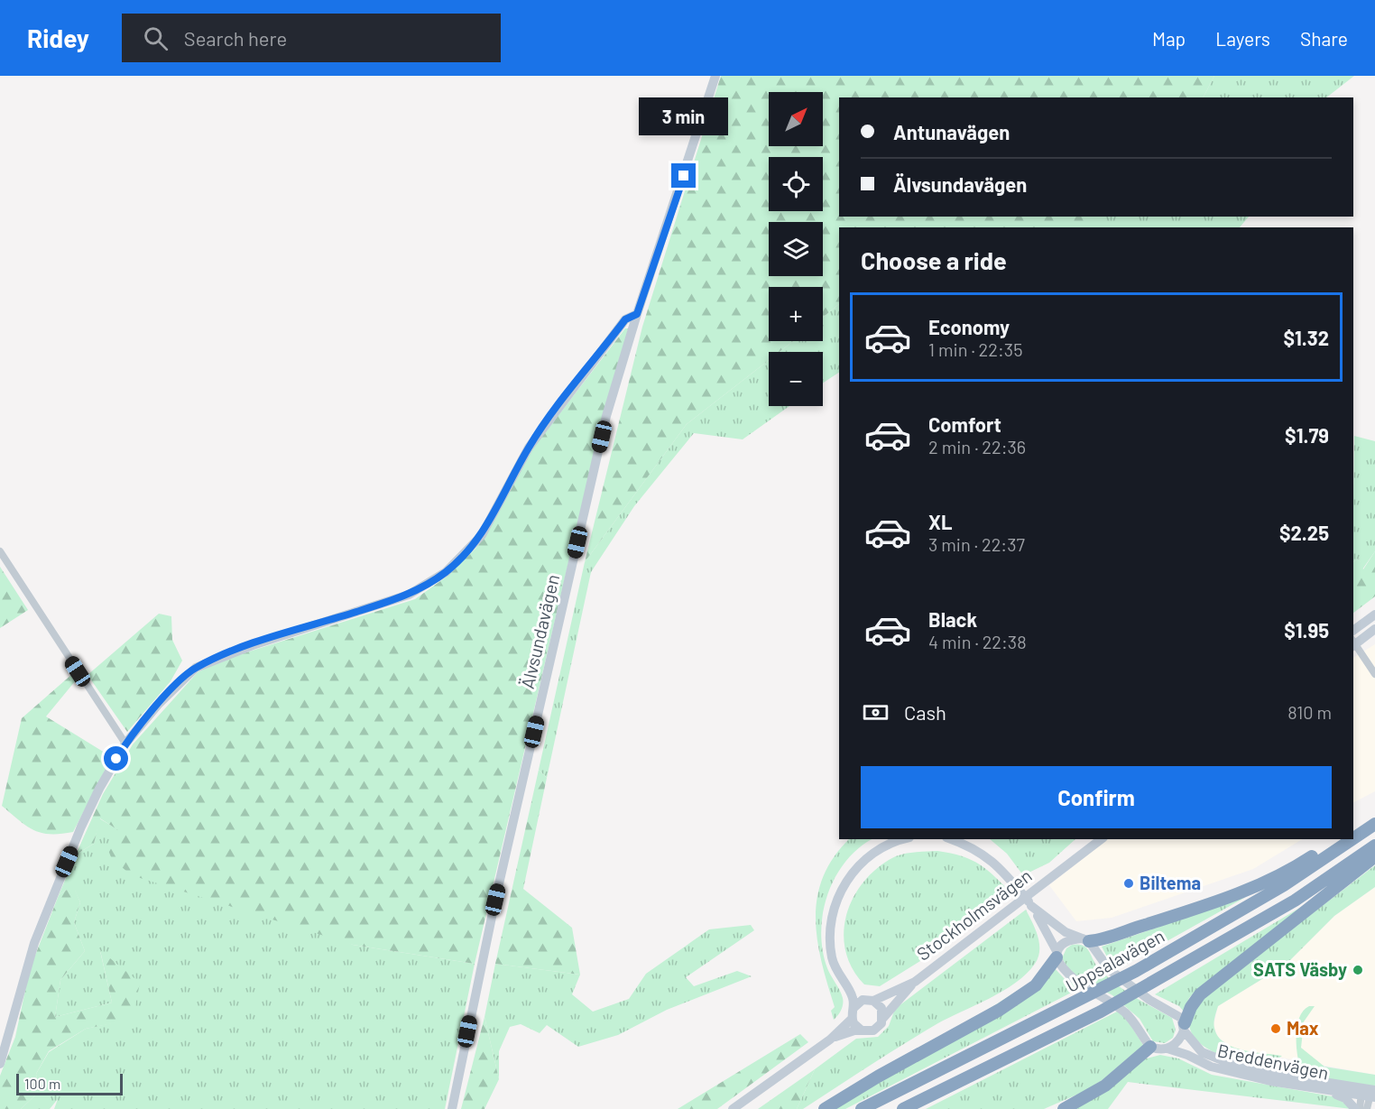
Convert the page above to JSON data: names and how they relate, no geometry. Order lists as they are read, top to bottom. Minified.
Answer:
{"streets":{"highway":["Uppsalavägen"],"street":["Älvsundavägen","Stockholmsvägen","Breddenvägen"]},"places":["Biltema","SATS Väsby","Max"],"scale_bar":"100 m","north":"top right","page":{"header":"Ridey","search":"Search here","nav":["Map","Layers","Share"],"map_buttons":["+","−"],"bubble":"3 min","banner":["Antunavägen","Älvsundavägen"],"heading":"Choose a ride","list":[{"name":"Economy","note":"1 min · 22:35","value":"$1.32"},{"name":"Comfort","note":"2 min · 22:36","value":"$1.79"},{"name":"XL","note":"3 min · 22:37","value":"$2.25"},{"name":"Black","note":"4 min · 22:38","value":"$1.95"}],"pay":["Cash","810 m"],"buttons":"Confirm","scale":"100 m"}}
